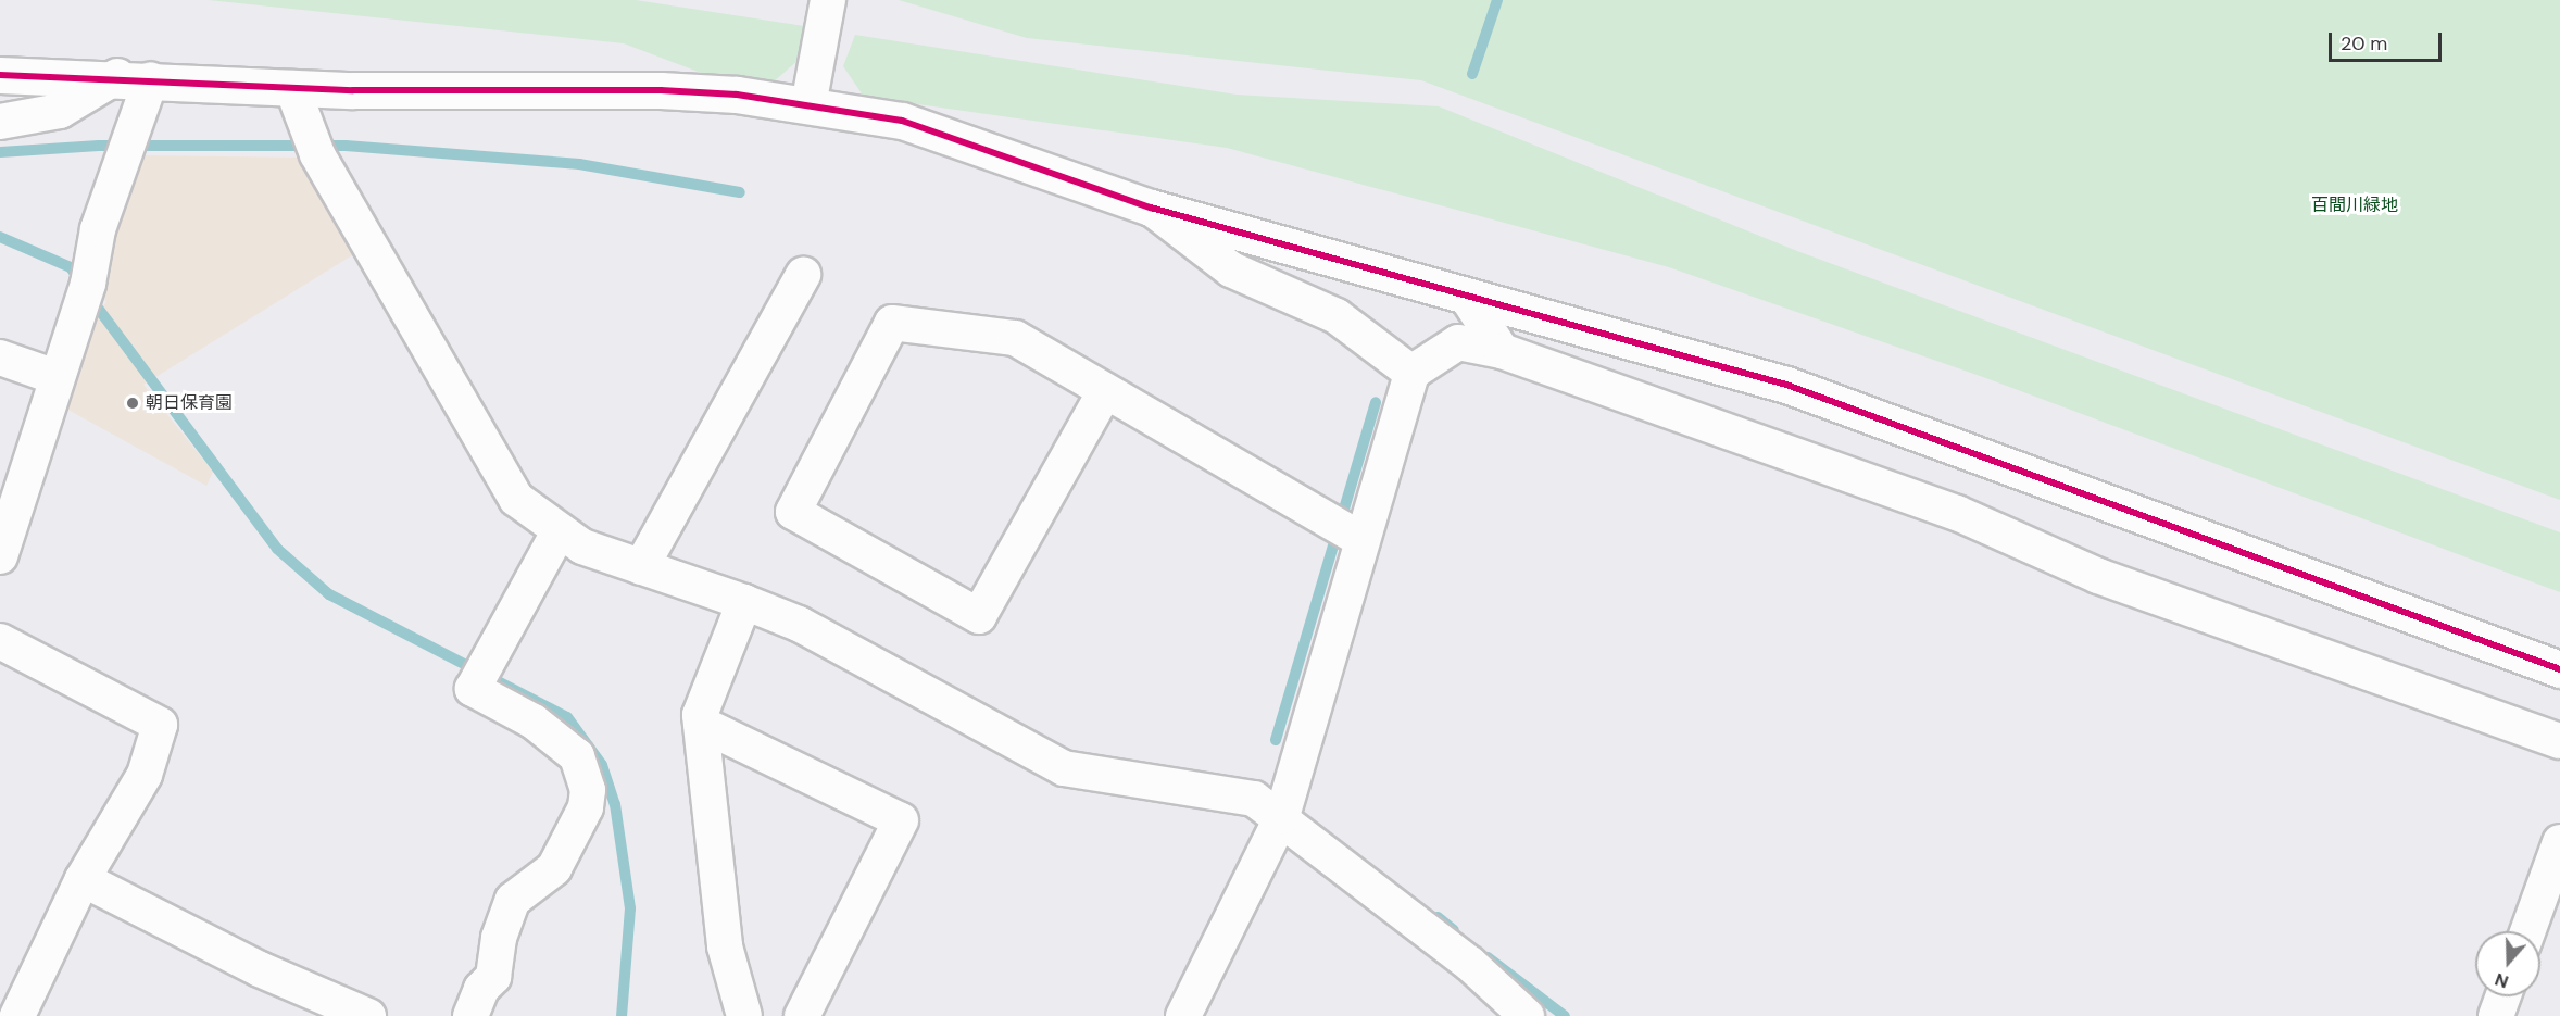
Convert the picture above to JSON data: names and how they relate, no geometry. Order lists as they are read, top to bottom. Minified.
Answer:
{"parks":["百間川緑地"],"places":["朝日保育園"],"scale_bar":"20 m","north":"bottom"}
